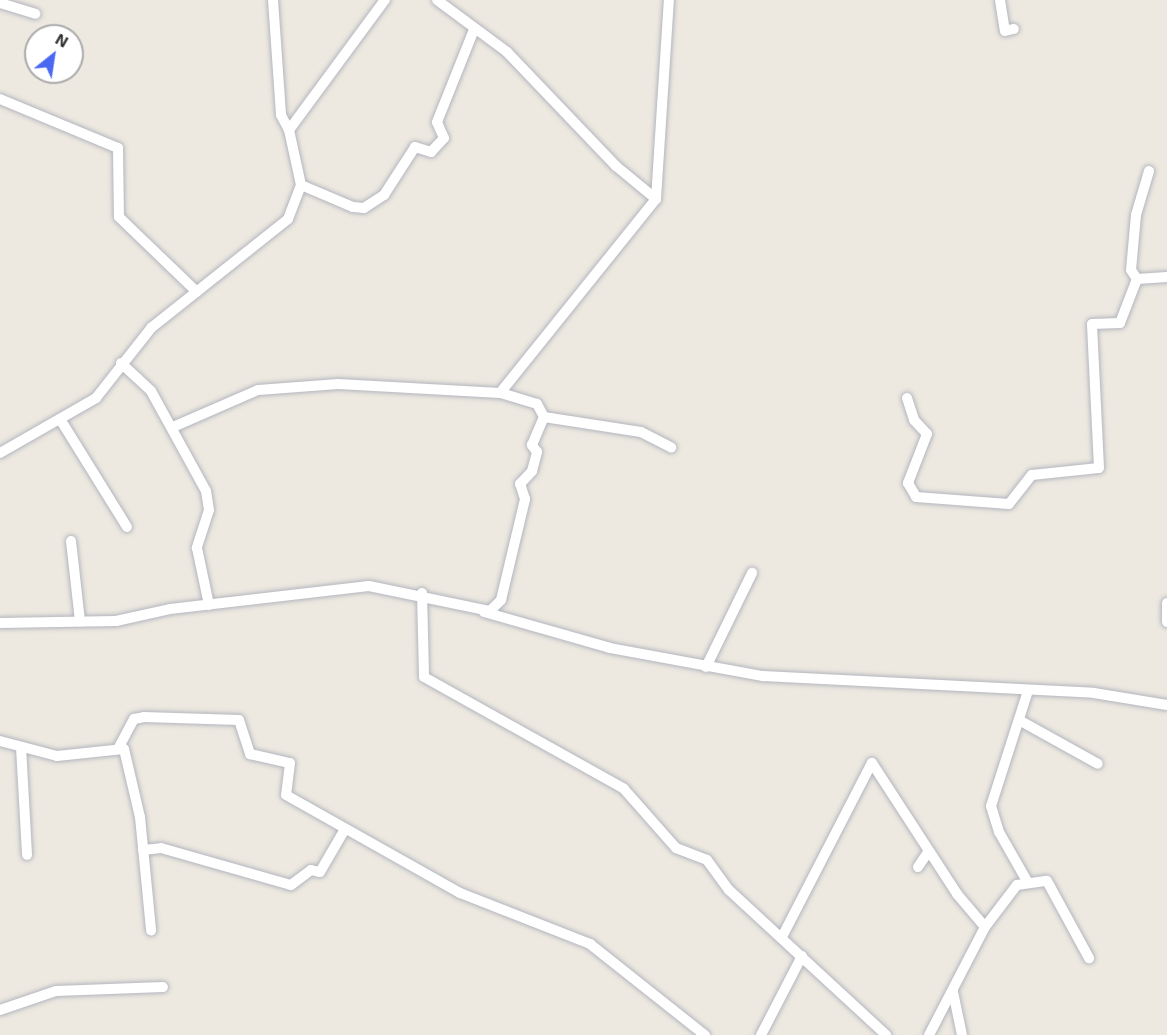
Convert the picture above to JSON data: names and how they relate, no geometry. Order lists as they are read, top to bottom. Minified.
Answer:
{"north":"top right"}
